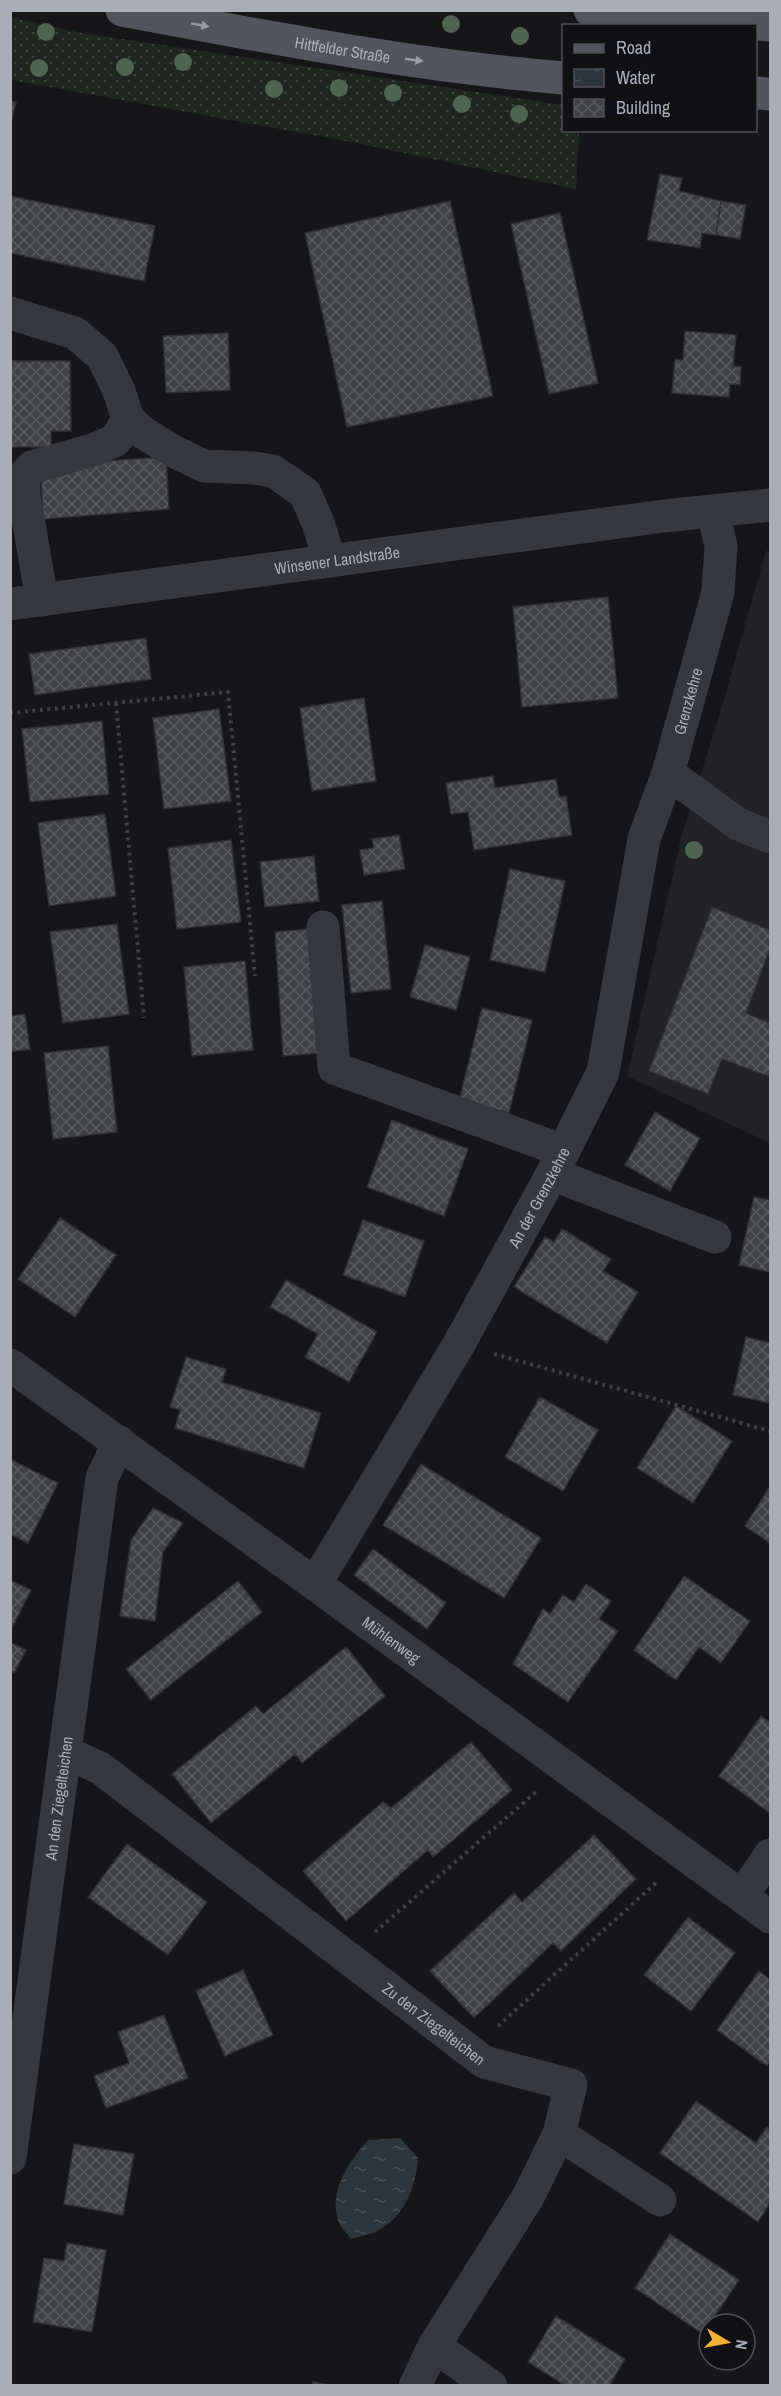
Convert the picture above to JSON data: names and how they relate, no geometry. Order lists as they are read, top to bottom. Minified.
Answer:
{"streets":{"main road":["Hittfelder Straße"],"street":["Winsener Landstraße","Grenzkehre","An der Grenzkehre","Mühlenweg","An den Ziegelteichen","Zu den Ziegelteichen"]},"crossings":[["Winsener Landstraße","Grenzkehre"],["Grenzkehre","An der Grenzkehre"],["An der Grenzkehre","Mühlenweg"],["Mühlenweg","An den Ziegelteichen"],["An den Ziegelteichen","Zu den Ziegelteichen"]],"one_way":["Hittfelder Straße"],"legend":["Road","Water","Building"],"north":"right"}
